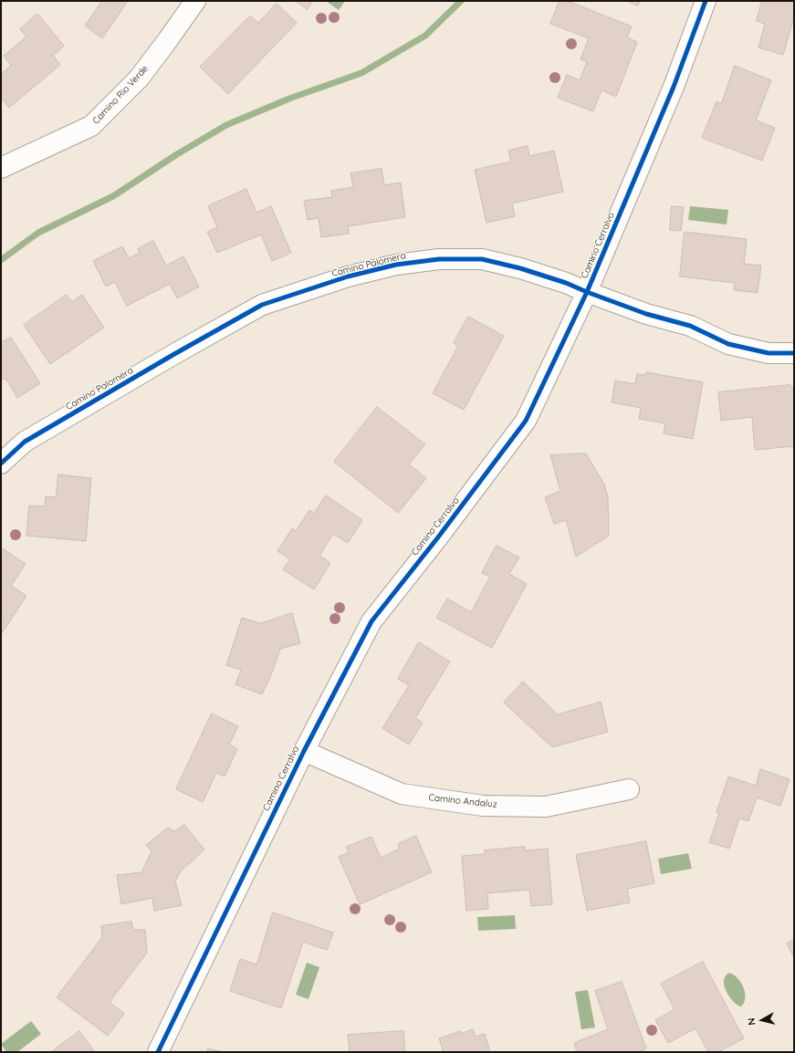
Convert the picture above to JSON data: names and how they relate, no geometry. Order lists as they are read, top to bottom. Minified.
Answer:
{"streets":{"street":["Camino Rio Verde","Camino Cerralvo","Camino Palomera","Camino Andaluz"]},"crossings":[["Camino Cerralvo","Camino Palomera"],["Camino Cerralvo","Camino Andaluz"]],"north":"left"}
